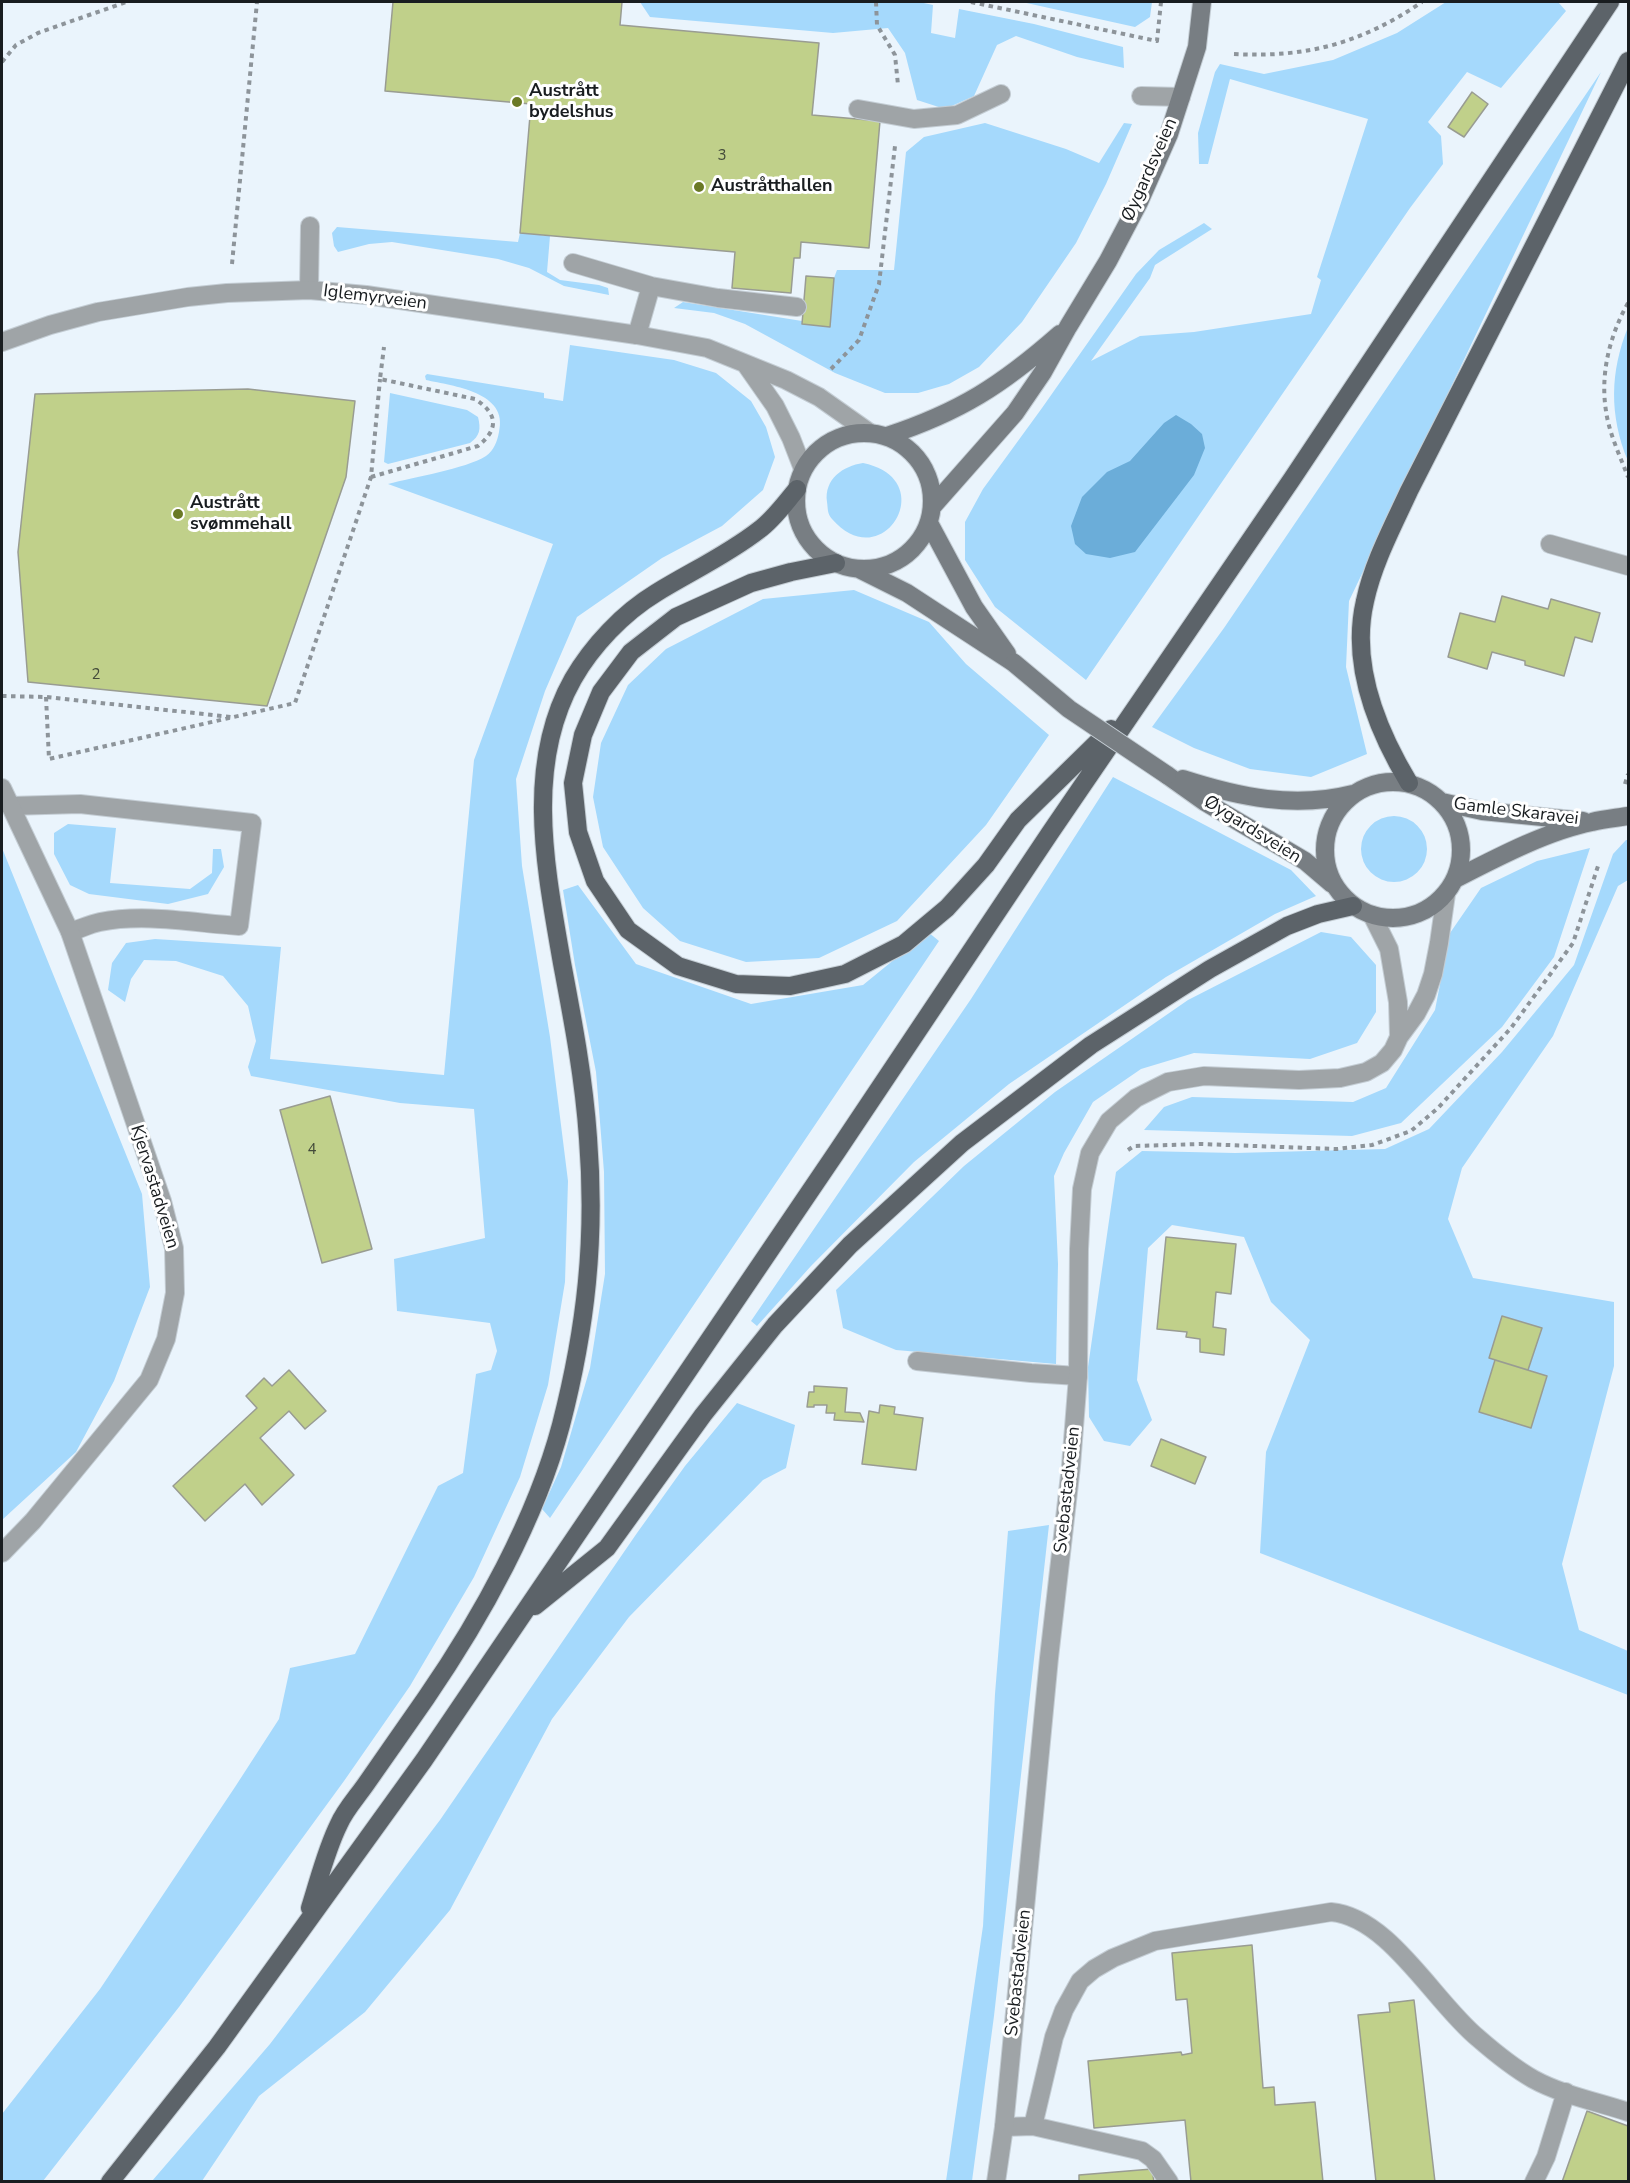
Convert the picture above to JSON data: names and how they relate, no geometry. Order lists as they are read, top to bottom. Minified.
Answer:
{"streets":{"main road":["Øygardsveien","Gamle Skaravei"],"street":["Iglemyrveien","Kjervastadveien","Svebastadveien"]},"crossings":[["Øygardsveien","Iglemyrveien"],["Øygardsveien","Gamle Skaravei"],["Øygardsveien","Svebastadveien"],["Gamle Skaravei","Svebastadveien"]],"places":["Austrått bydelshus","Austråtthallen","Austrått svømmehall"],"house_numbers":["3","2","4"]}
